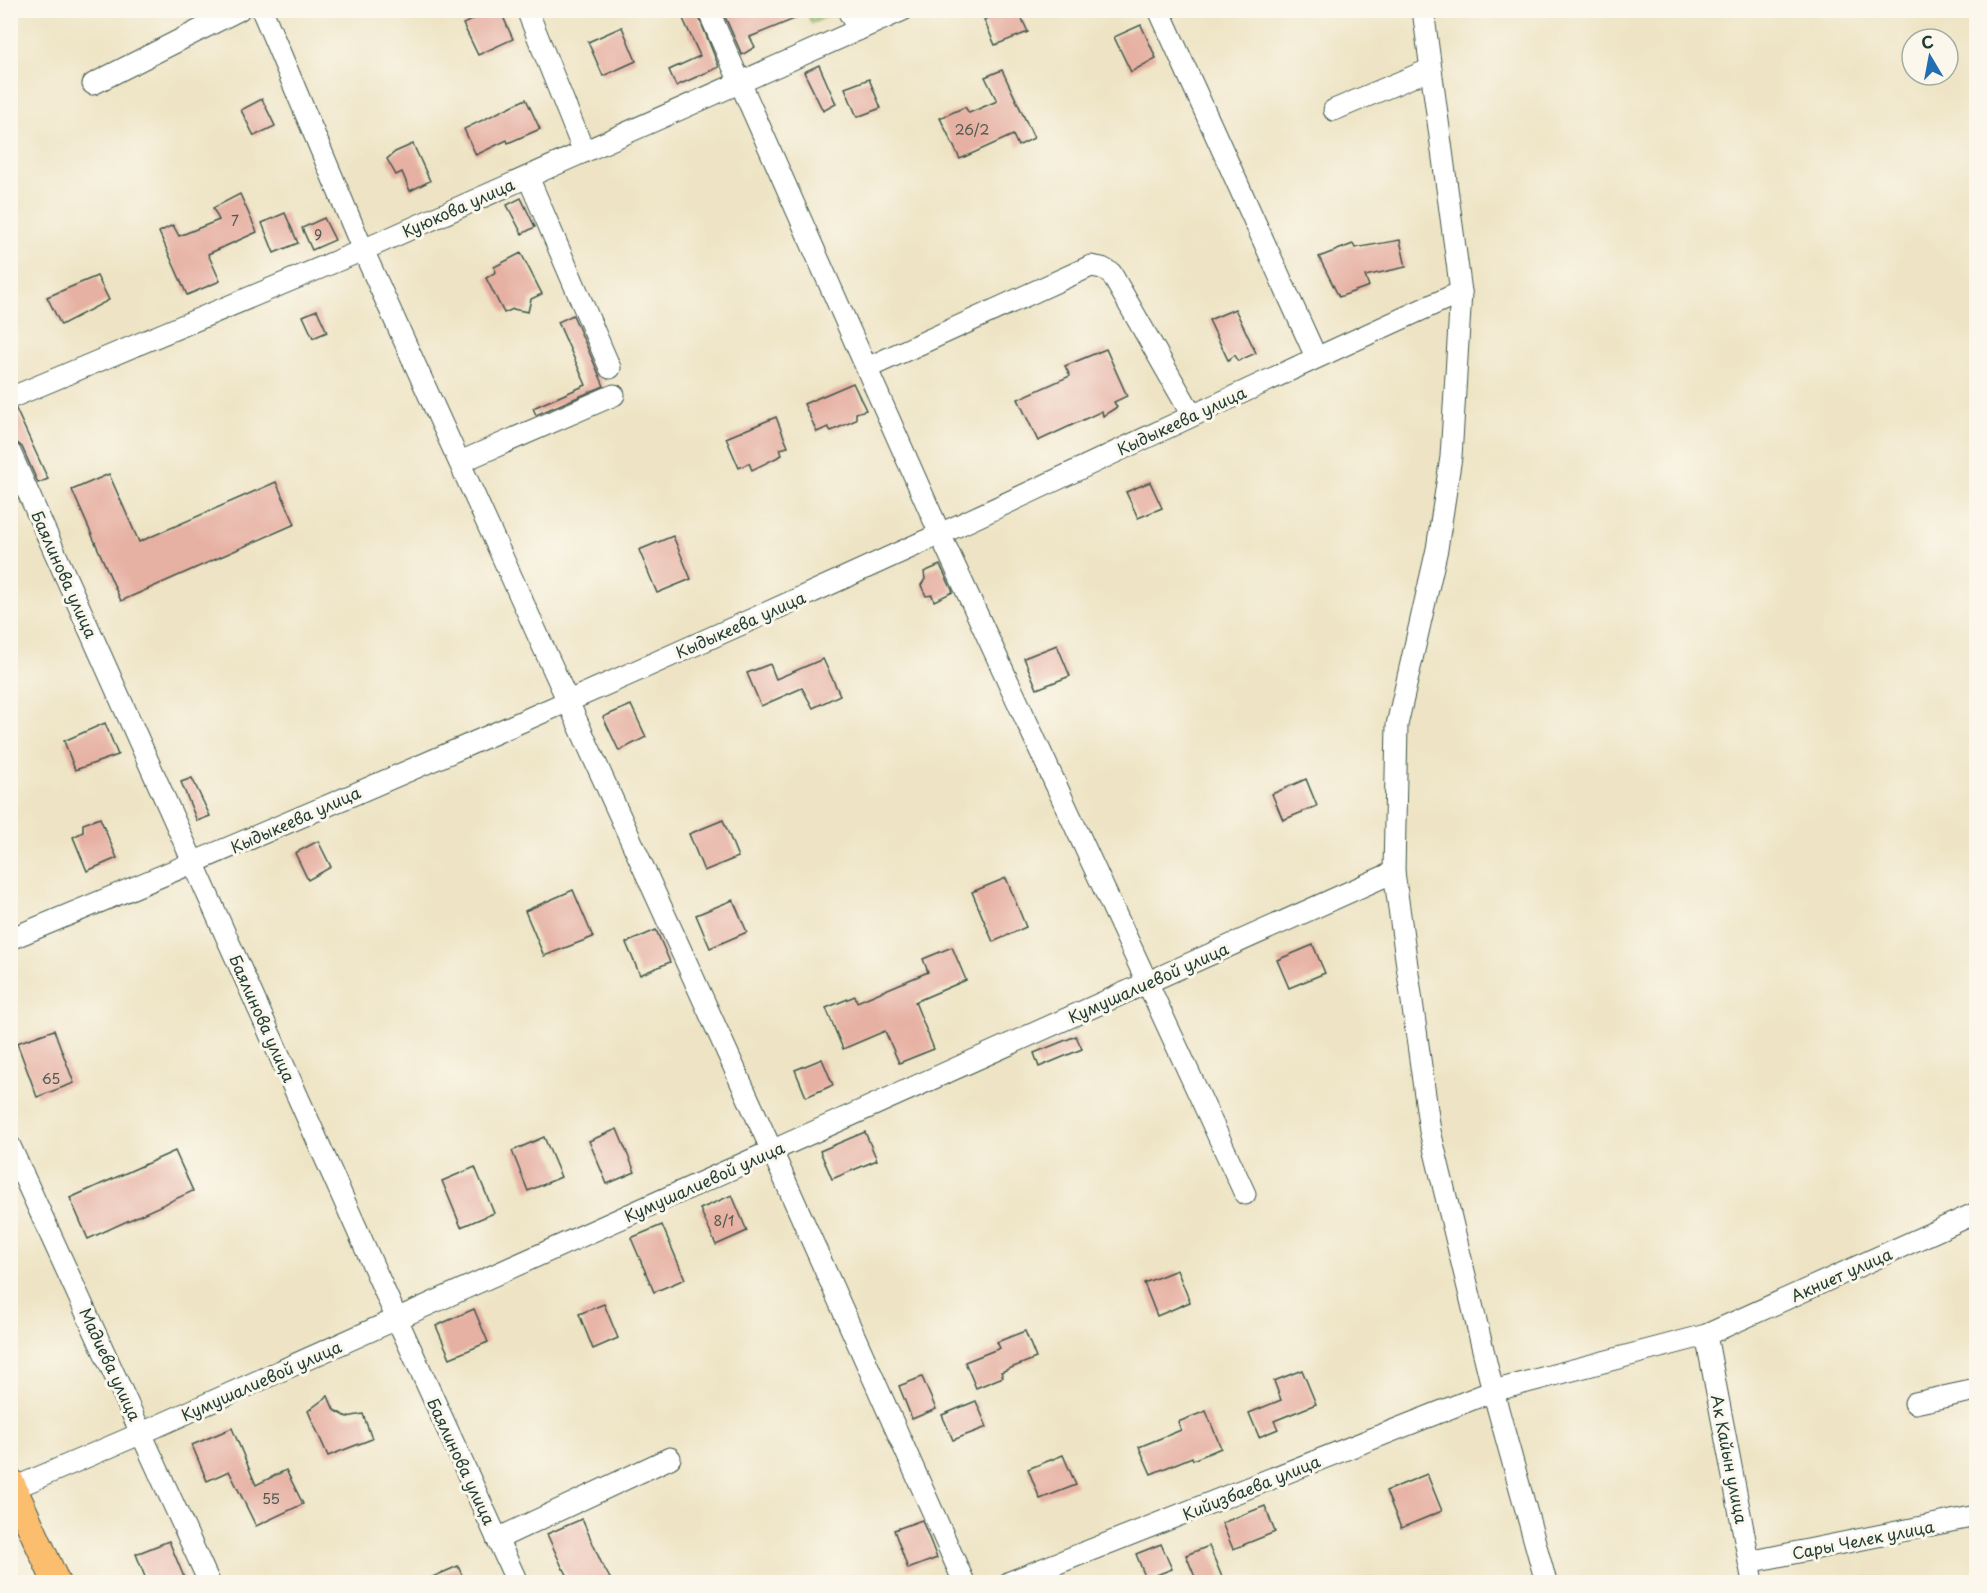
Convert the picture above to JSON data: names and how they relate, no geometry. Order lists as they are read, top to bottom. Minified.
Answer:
{"streets":{"street":["Куюкова улица","Кыдыкеева улица","Баялинова улица","Кумушалиевой улица","Акниет улица","Мадиева улица","Ак Кайын улица","Кийизбаева улица","Сары Челек улица"]},"crossings":[["Кыдыкеева улица","Баялинова улица"],["Баялинова улица","Кумушалиевой улица"],["Кумушалиевой улица","Мадиева улица"],["Акниет улица","Ак Кайын улица"],["Акниет улица","Кийизбаева улица"],["Ак Кайын улица","Сары Челек улица"]],"house_numbers":["26/2","7","9","65","8/1","55"],"north":"top"}
